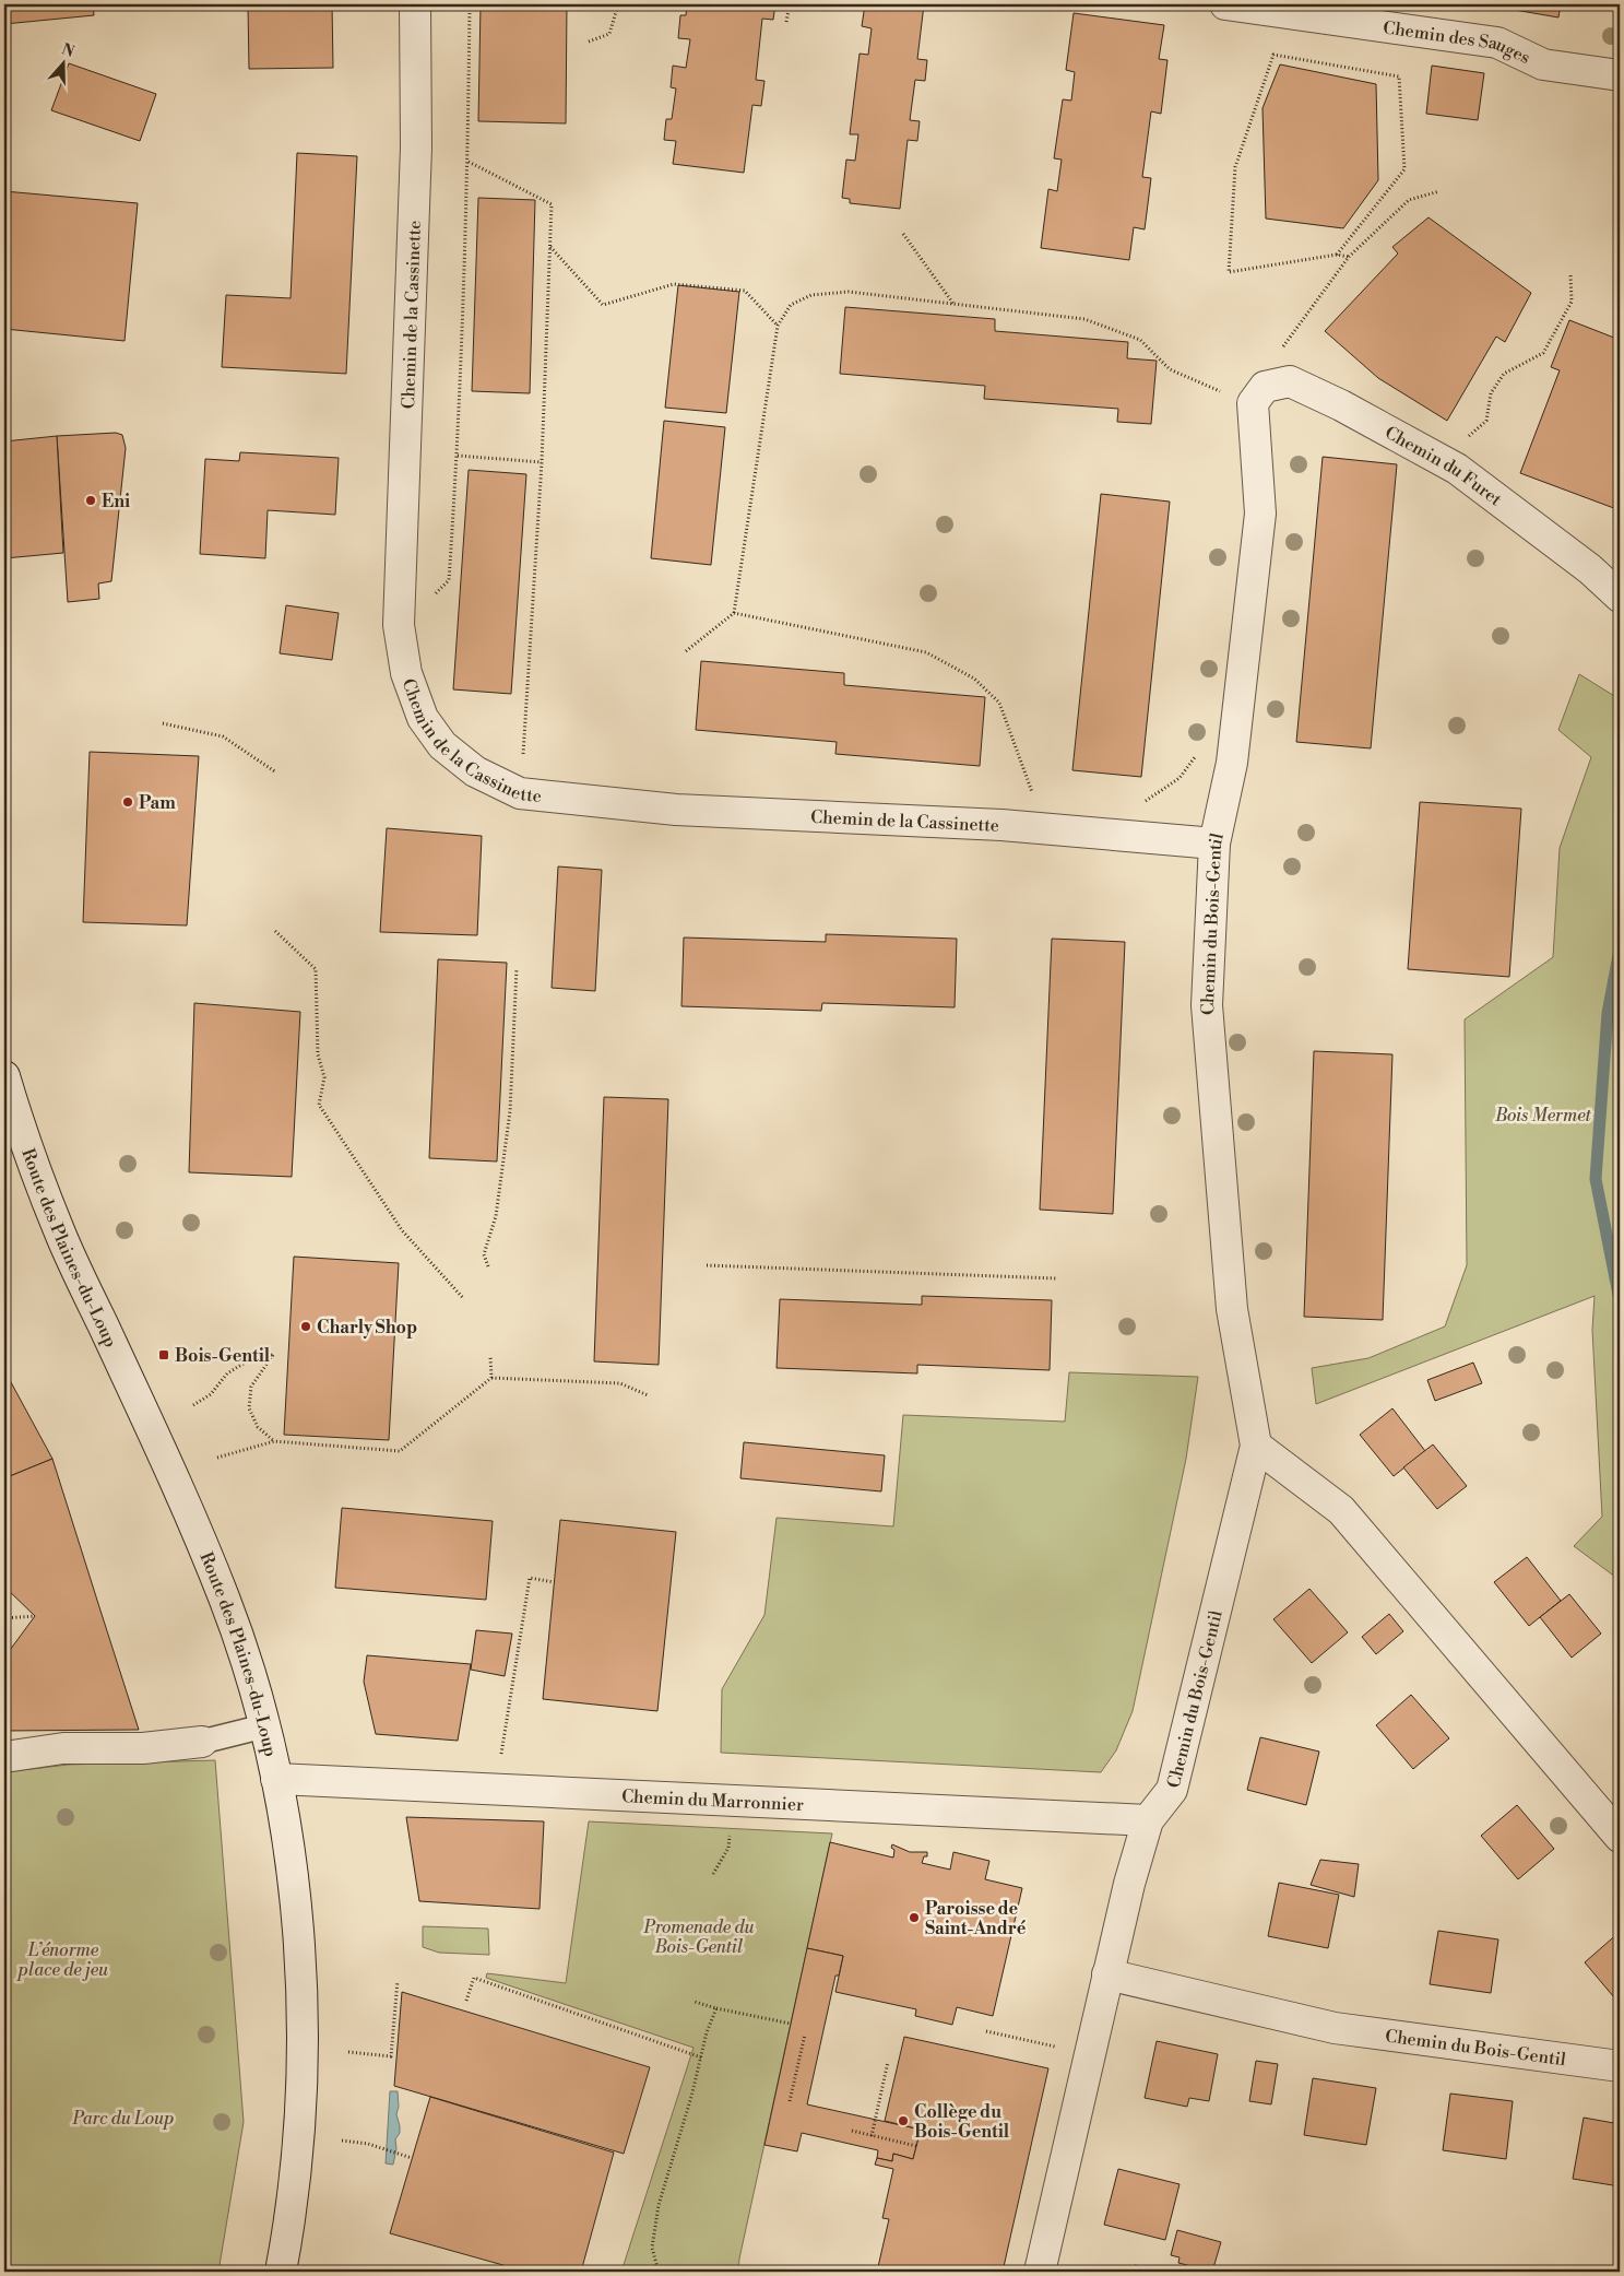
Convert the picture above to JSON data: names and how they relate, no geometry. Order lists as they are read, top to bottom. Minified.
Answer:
{"streets":{"street":["Chemin des Sauges","Chemin de la Cassinette","Chemin du Furet","Chemin du Bois-Gentil","Route des Plaines-du-Loup","Chemin du Marronnier"]},"crossings":[["Chemin de la Cassinette","Chemin du Bois-Gentil"],["Chemin du Furet","Chemin du Bois-Gentil"],["Chemin du Bois-Gentil","Chemin du Marronnier"],["Route des Plaines-du-Loup","Chemin du Marronnier"]],"parks":["Bois Mermet","Promenade du Bois-Gentil","L’énorme place de jeu","Parc du Loup"],"places":{"other":["Eni","Pam","Charly Shop","Paroisse de Saint-André","Collège du Bois-Gentil"],"transit":["Bois-Gentil"]},"north":"top"}
